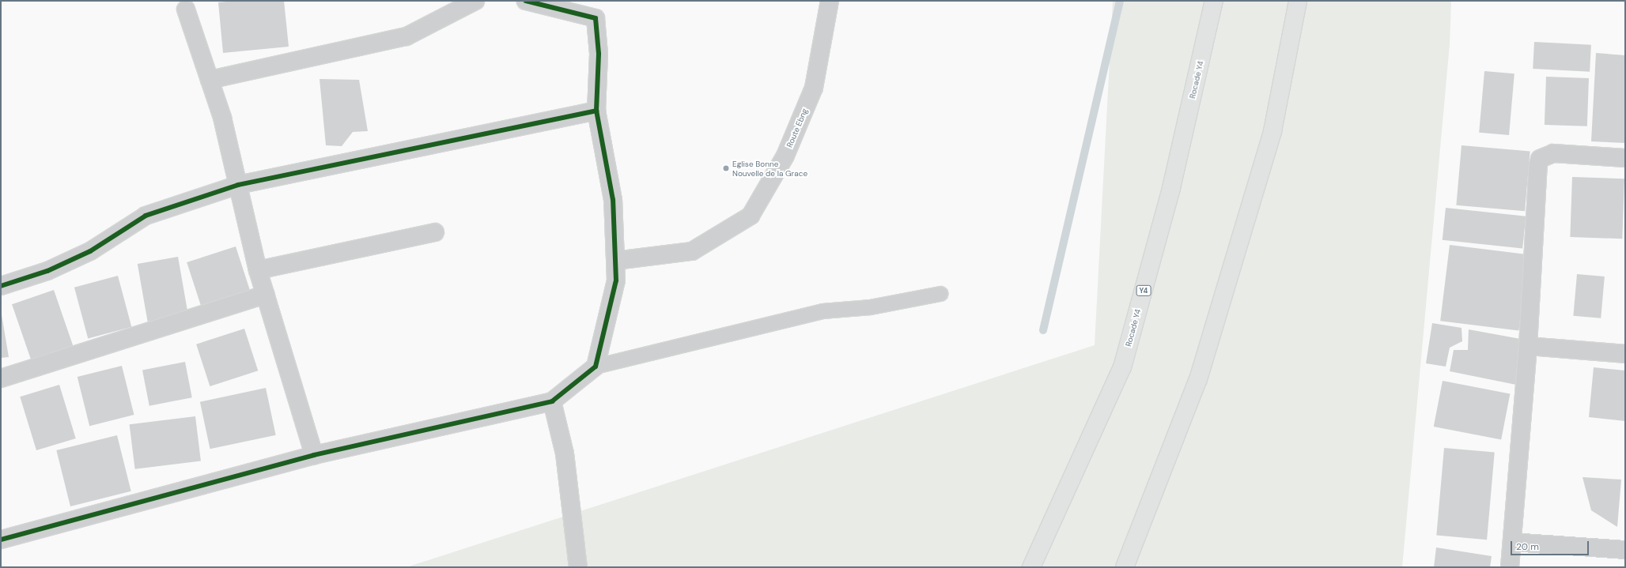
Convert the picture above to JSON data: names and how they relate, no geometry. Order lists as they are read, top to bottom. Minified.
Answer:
{"streets":{"highway":["Rocade Y4","Y4"],"street":["Route Ebng"]},"places":["Eglise Bonne Nouvelle de la Grace"],"scale_bar":"20 m"}
